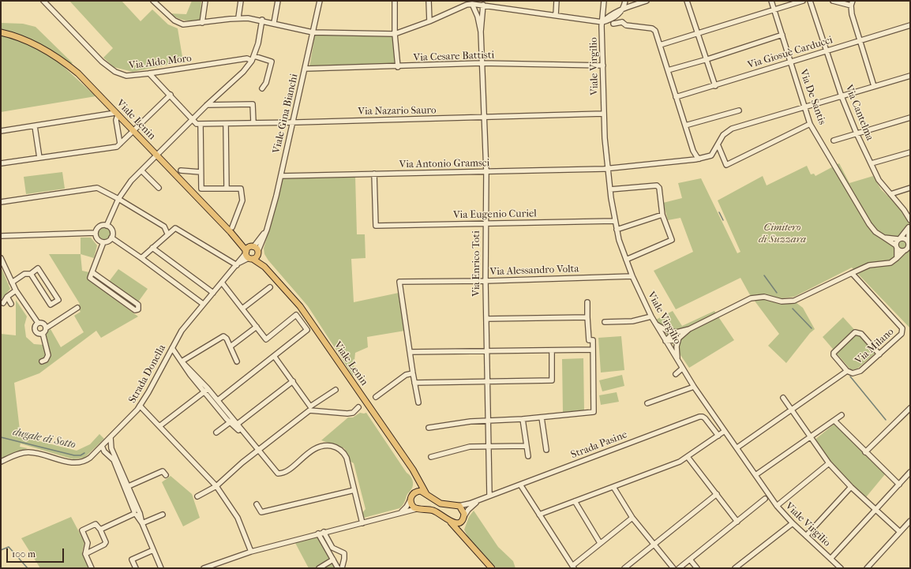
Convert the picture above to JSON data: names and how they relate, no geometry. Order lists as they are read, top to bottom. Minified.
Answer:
{"streets":{"main road":["Viale Lenin"],"street":["Via Giosuè Carducci","Via Cesare Battisti","Via Aldo Moro","Viale Virgilio","Via De Santis","Via Nazario Sauro","Via Cantelma","Viale Gina Bianchi","Via Antonio Gramsci","Via Eugenio Curiel","Via Enrico Toti","Via Alessandro Volta","Via Milano","Strada Donella","Strada Pasine"]},"crossings":[["Via Giosuè Carducci","Via De Santis"],["Via Giosuè Carducci","Via Cantelma"],["Via Cesare Battisti","Viale Virgilio"],["Via Cesare Battisti","Viale Gina Bianchi"],["Via Cesare Battisti","Via Enrico Toti"],["Viale Virgilio","Via Nazario Sauro"],["Viale Virgilio","Via Antonio Gramsci"],["Viale Virgilio","Via Eugenio Curiel"],["Viale Virgilio","Via Alessandro Volta"],["Viale Virgilio","Via Milano"],["Via De Santis","Via Antonio Gramsci"],["Via Nazario Sauro","Viale Gina Bianchi"],["Via Nazario Sauro","Via Enrico Toti"],["Via Cantelma","Via Antonio Gramsci"],["Viale Gina Bianchi","Viale Lenin"],["Viale Gina Bianchi","Via Antonio Gramsci"],["Viale Lenin","Strada Donella"],["Via Antonio Gramsci","Via Eugenio Curiel"],["Via Antonio Gramsci","Via Enrico Toti"],["Via Eugenio Curiel","Via Enrico Toti"],["Via Enrico Toti","Via Alessandro Volta"],["Via Enrico Toti","Strada Pasine"]],"water":["dugale di Sotto"],"parks":["Cimitero di Suzzara"],"scale_bar":"100 m"}
